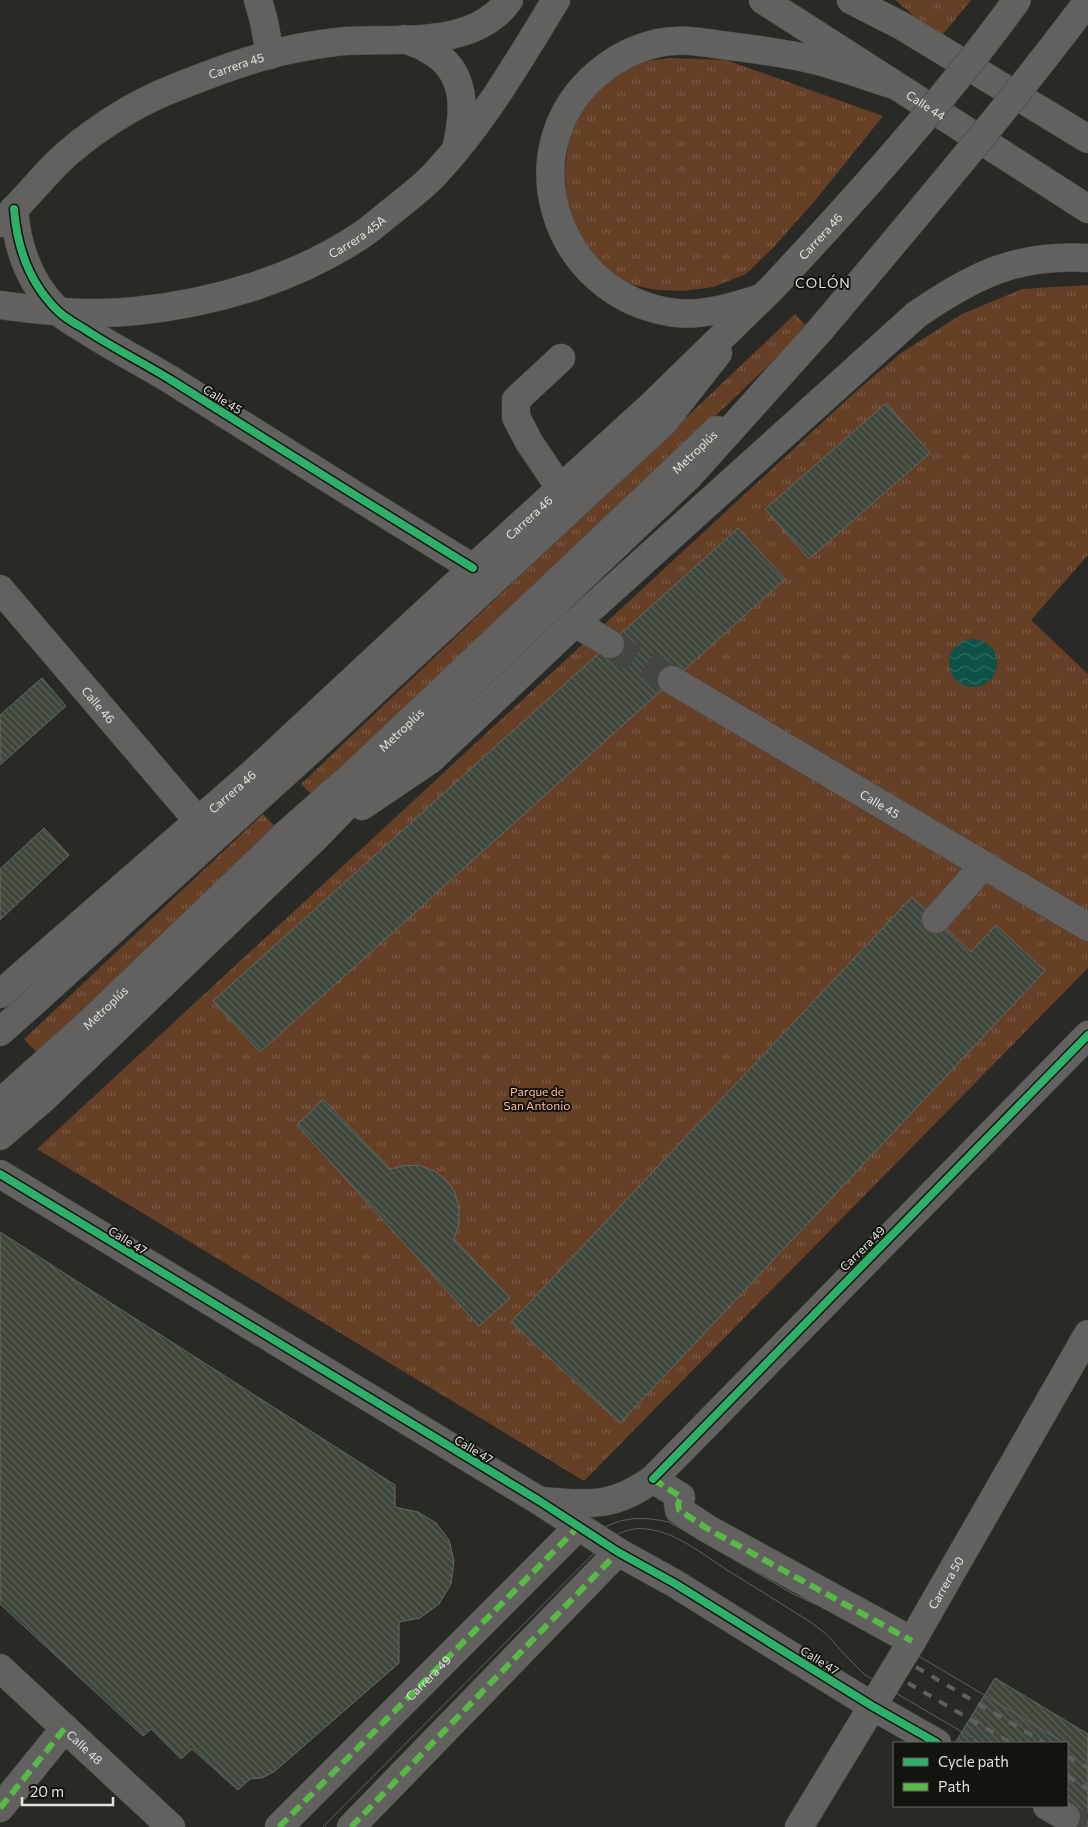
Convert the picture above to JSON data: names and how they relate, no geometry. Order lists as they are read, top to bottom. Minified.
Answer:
{"streets":{"main road":["Calle 44","Carrera 45A","Carrera 46","Calle 45","Carrera 50"],"street":["Carrera 45","Metroplús","Calle 46","Calle 47","Carrera 49","Calle 48"]},"crossings":[["Carrera 45","Calle 45"],["Carrera 45A","Calle 45"],["Carrera 46","Calle 45"],["Carrera 46","Calle 46"],["Calle 47","Carrera 49"],["Calle 47","Carrera 50"]],"districts":["COLÓN"],"parks":["Parque de San Antonio"],"legend":["Cycle path","Path"],"scale_bar":"20 m"}
